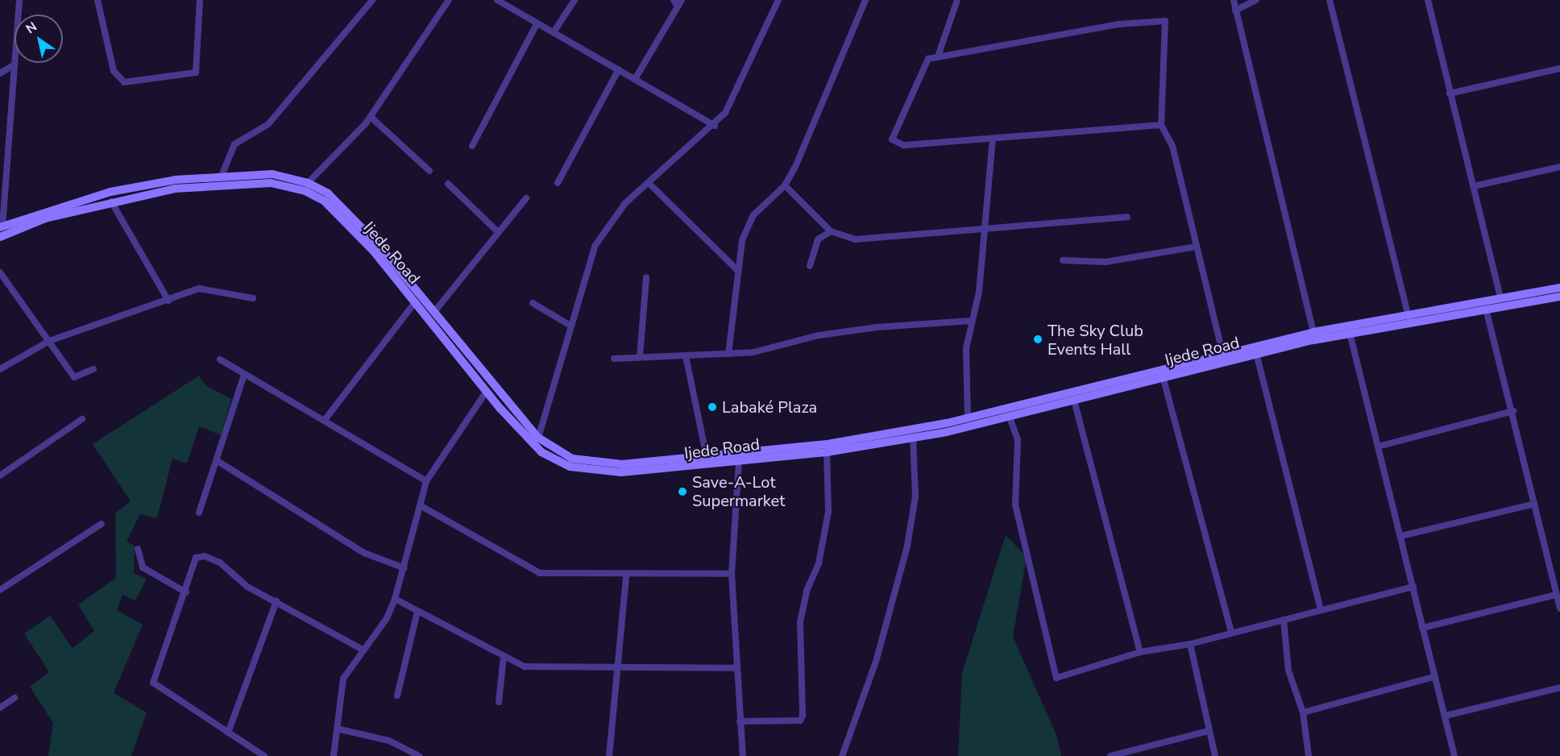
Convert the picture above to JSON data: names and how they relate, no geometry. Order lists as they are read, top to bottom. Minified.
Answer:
{"streets":{"main road":["Ijede Road"]},"places":["The Sky Club Events Hall","Labaké Plaza","Save-A-Lot Supermarket"],"north":"top left"}
